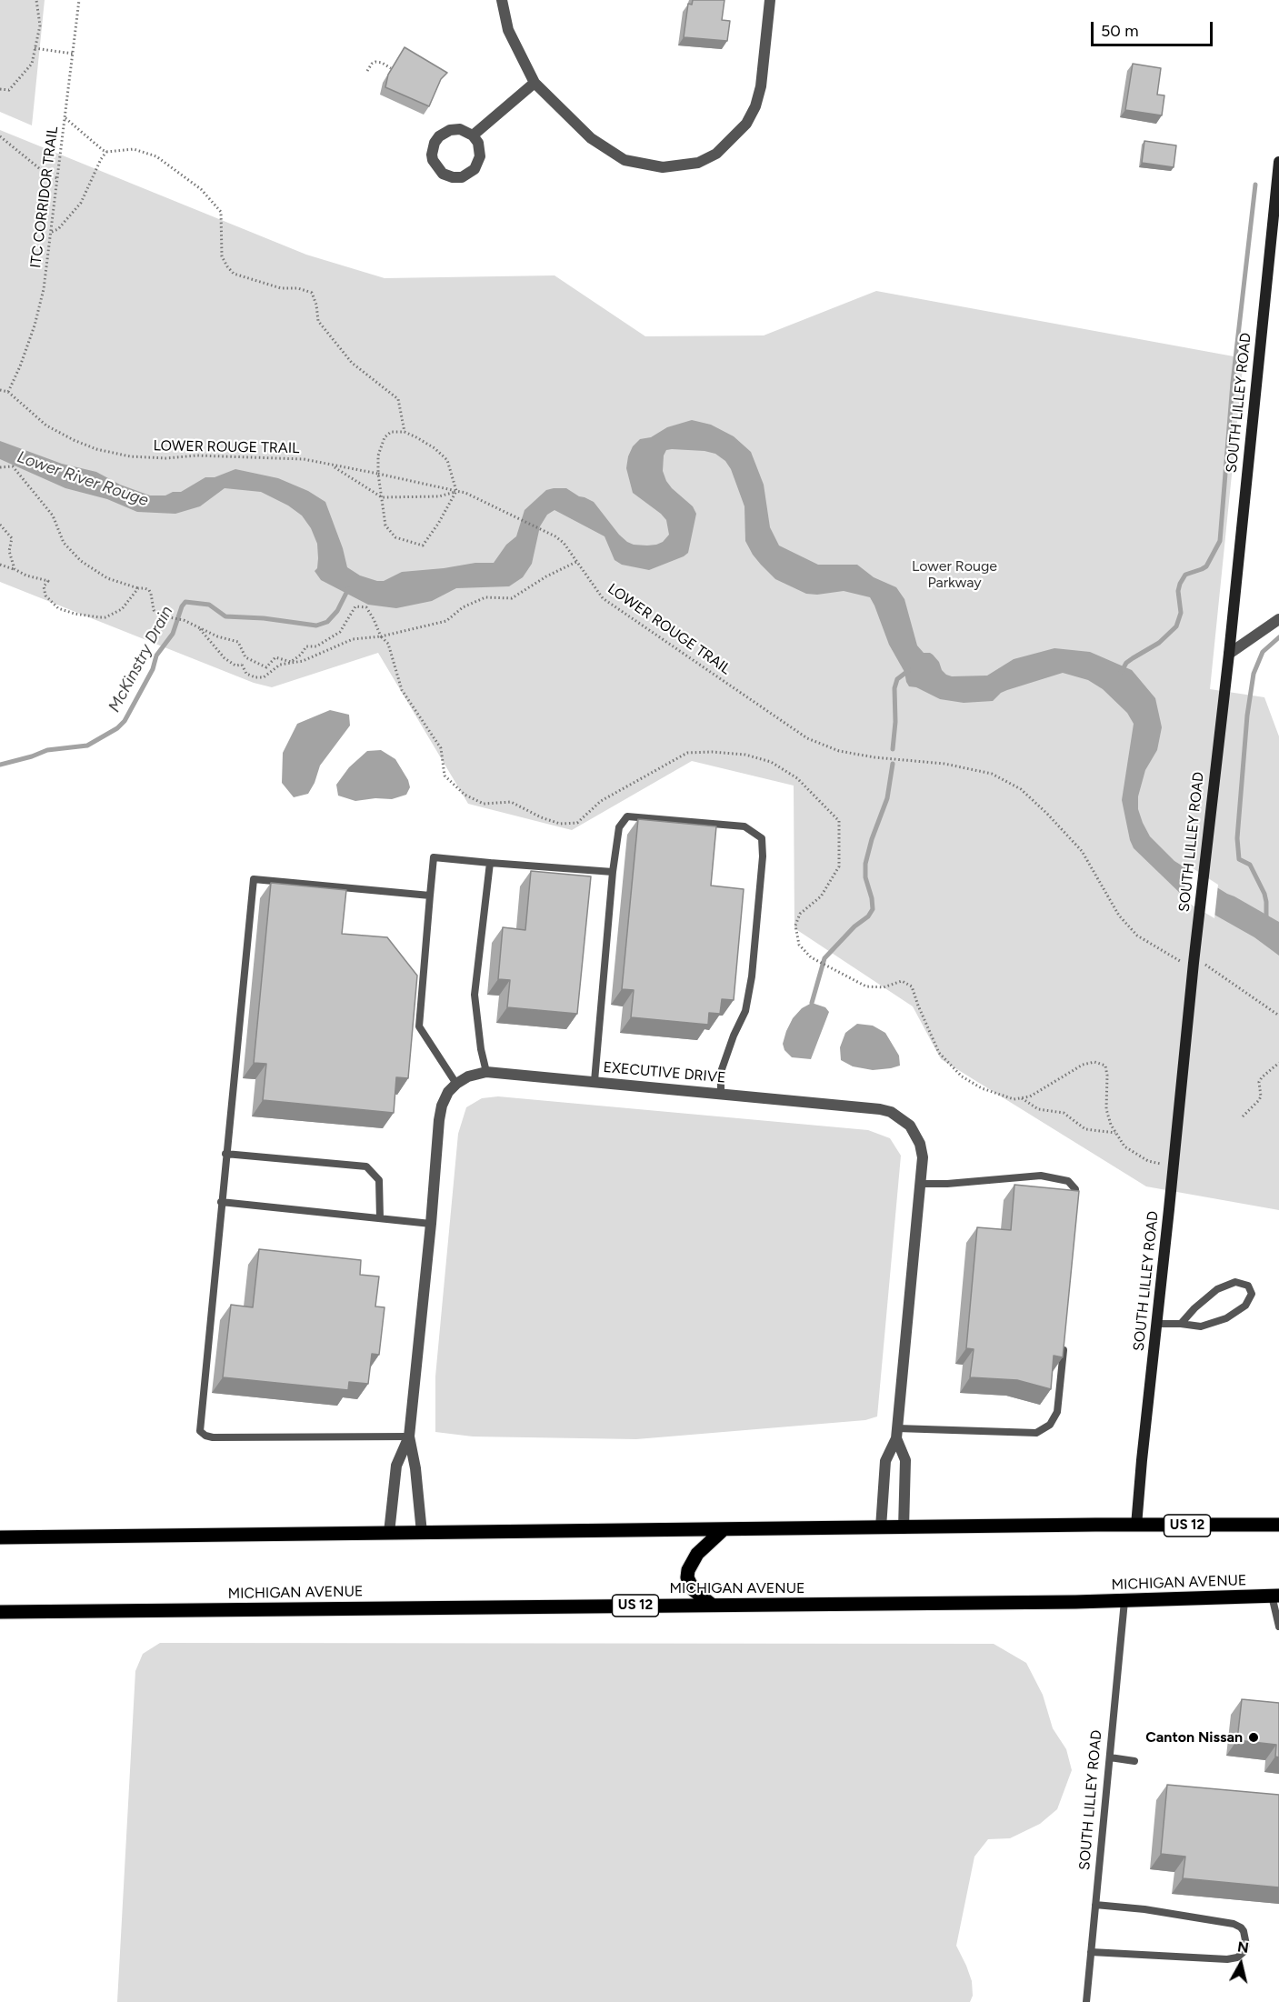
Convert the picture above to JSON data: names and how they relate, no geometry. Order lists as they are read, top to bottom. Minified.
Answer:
{"streets":{"main road":["US 12","MICHIGAN AVENUE"],"street":["SOUTH LILLEY ROAD","EXECUTIVE DRIVE"],"path":["ITC CORRIDOR TRAIL","LOWER ROUGE TRAIL"]},"crossings":[["ITC CORRIDOR TRAIL","LOWER ROUGE TRAIL"],["SOUTH LILLEY ROAD","US 12"],["SOUTH LILLEY ROAD","MICHIGAN AVENUE"],["EXECUTIVE DRIVE","US 12"]],"water":["Lower River Rouge","McKinstry Drain"],"parks":["Lower Rouge Parkway"],"places":["Canton Nissan"],"scale_bar":"50 m","north":"top"}
